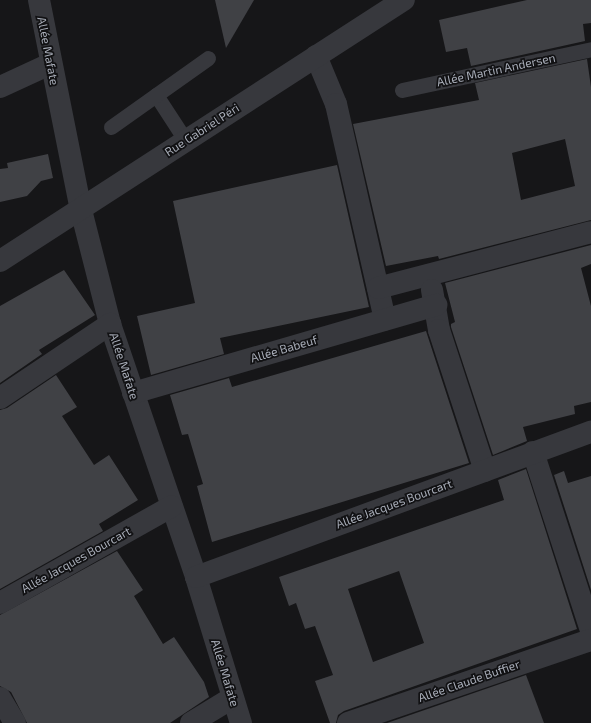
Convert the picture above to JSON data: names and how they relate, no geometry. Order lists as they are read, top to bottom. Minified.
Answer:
{"streets":{"street":["Allée Mafate","Rue Gabriel Péri","Allée Babeuf","Allée Jacques Bourcart","Allée Claude Buffier"],"lane":["Allée Martin Andersen"]},"crossings":[["Allée Mafate","Rue Gabriel Péri"],["Allée Mafate","Allée Babeuf"],["Allée Mafate","Allée Jacques Bourcart"]]}
